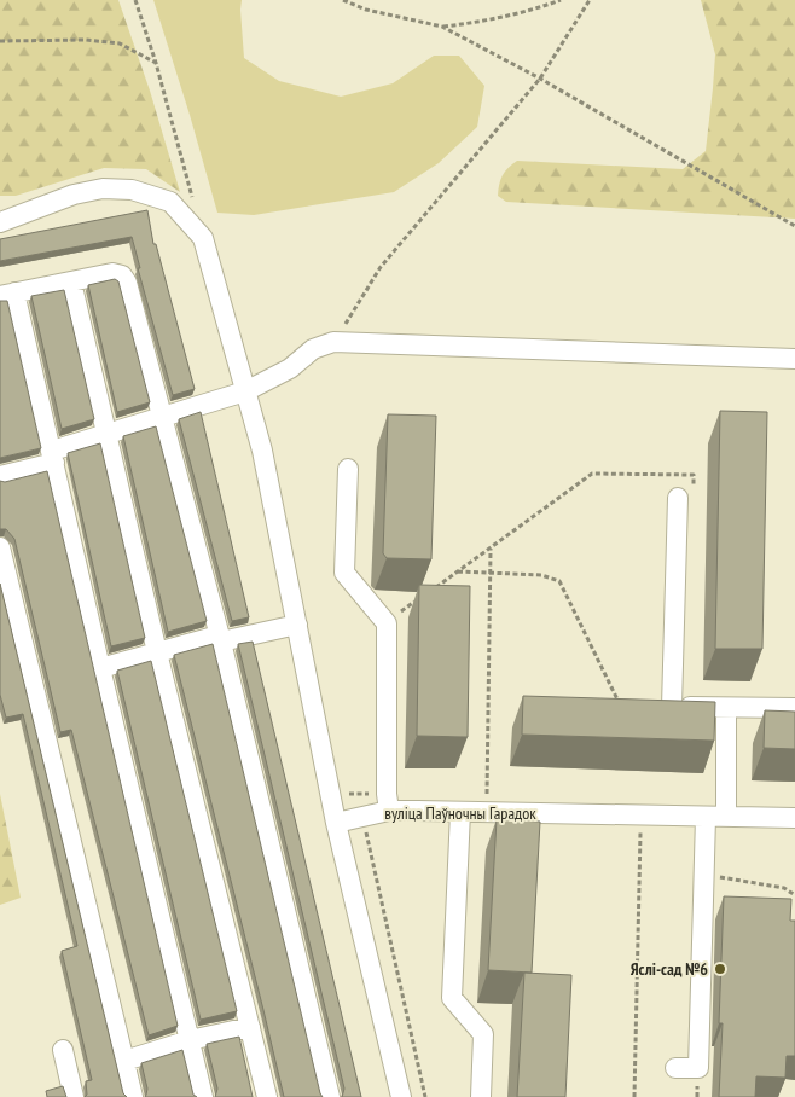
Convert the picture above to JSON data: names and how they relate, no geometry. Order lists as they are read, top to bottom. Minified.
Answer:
{"streets":{"street":["вуліца Паўночны Гарадок"]},"places":["Яслі-сад №6"]}
